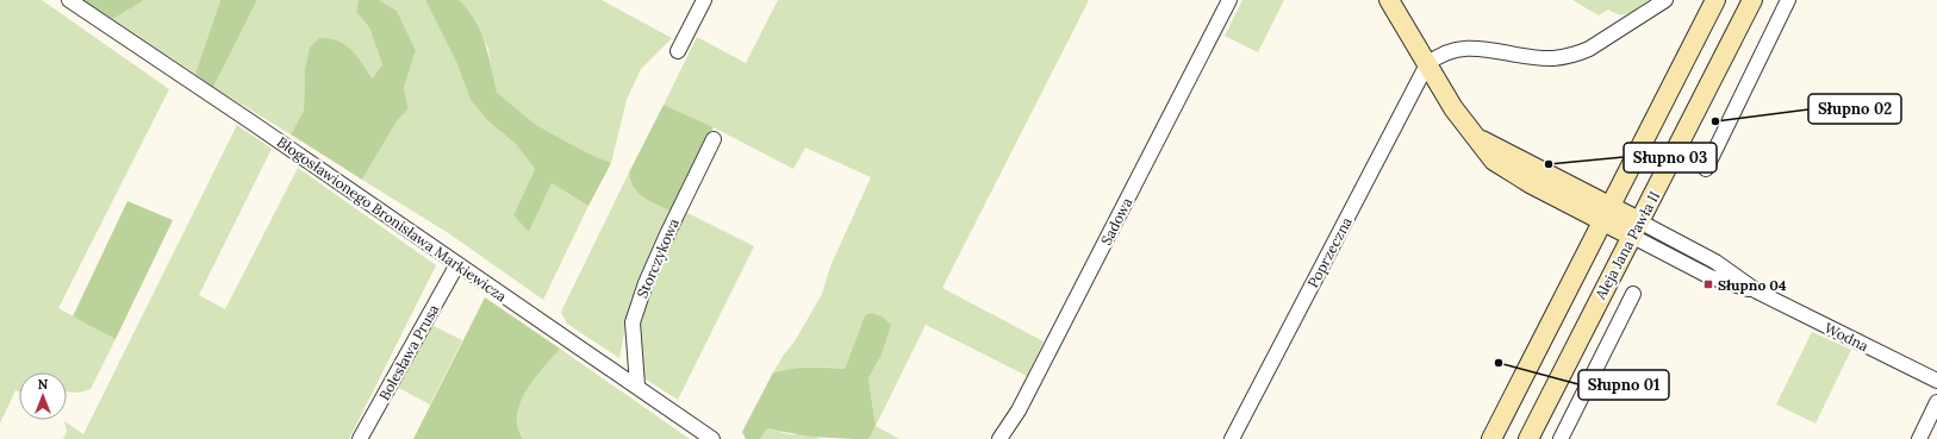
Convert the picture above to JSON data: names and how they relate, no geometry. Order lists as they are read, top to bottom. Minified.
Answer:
{"streets":{"main road":["Aleja Jana Pawła II"],"street":["Błogosławionego Bronisława Markiewicza","Sadowa","Poprzeczna","Storczykowa","Wodna","Bolesława Prusa"]},"crossings":[["Błogosławionego Bronisława Markiewicza","Storczykowa"],["Błogosławionego Bronisława Markiewicza","Bolesława Prusa"],["Aleja Jana Pawła II","Wodna"]],"places":{"other":["Słupno 02","Słupno 03","Słupno 01"],"transit":["Słupno 04"]},"north":"top"}
